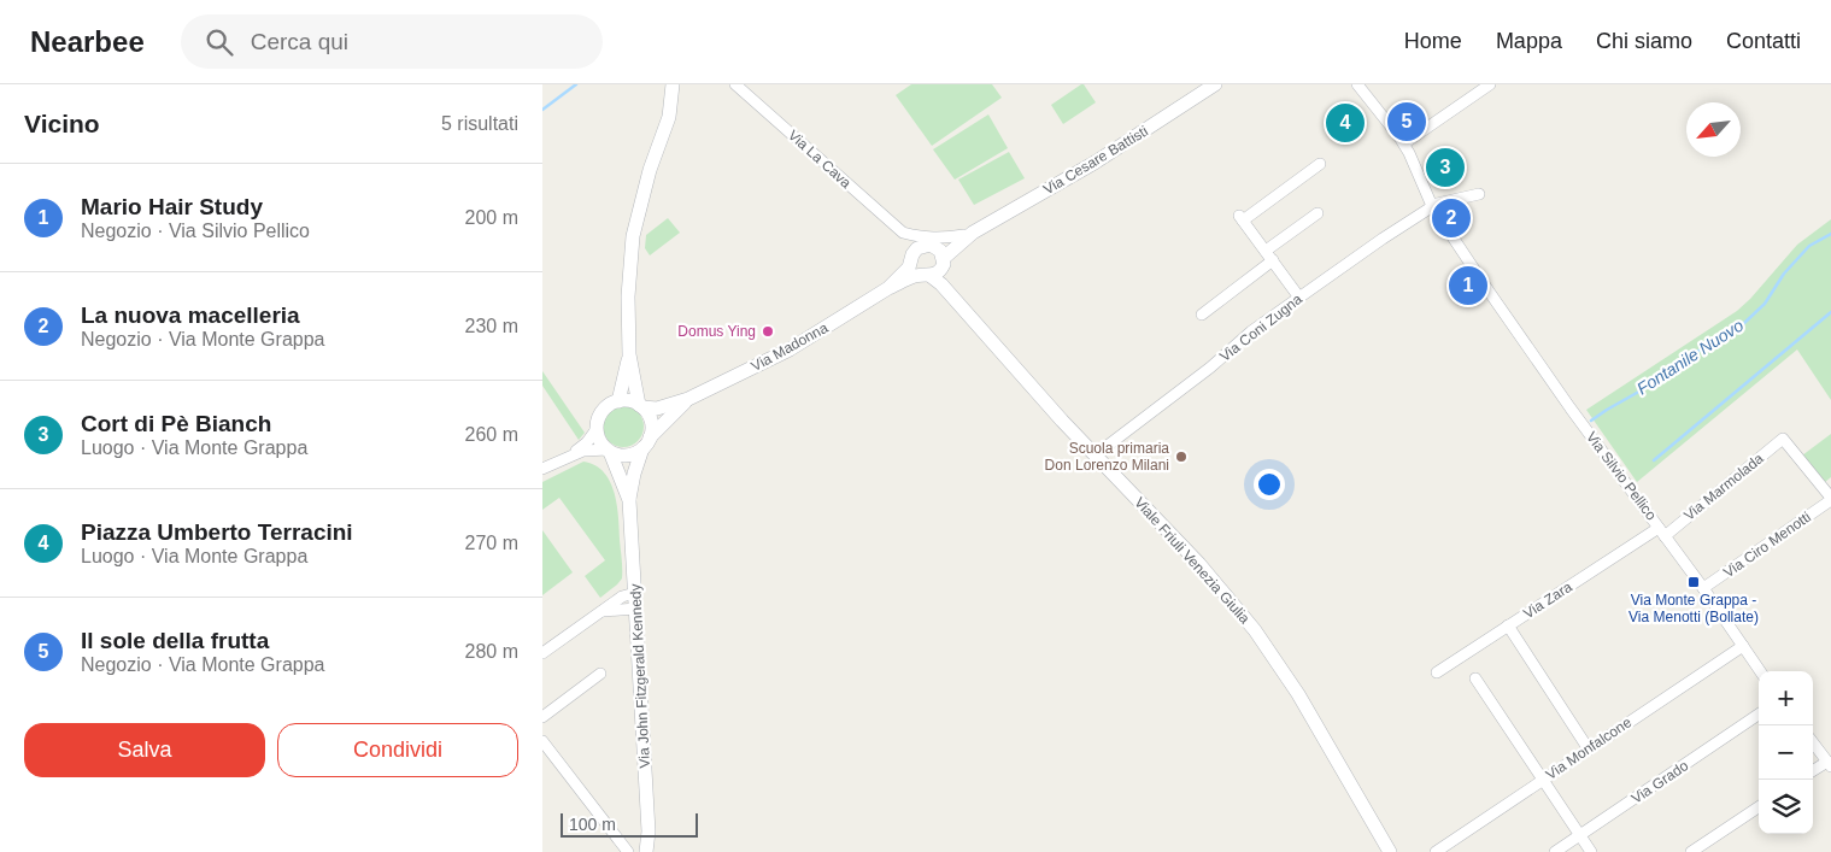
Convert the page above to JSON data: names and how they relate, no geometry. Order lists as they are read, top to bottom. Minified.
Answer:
{"streets":{"street":["Via La Cava","Via Cesare Battisti","Via Coni Zugna","Via Madonna","Via Silvio Pellico","Via Marmolada","Via Ciro Menotti","Viale Friuli Venezia Giulia","Via Zara","Via John Fitzgerald Kennedy","Via Monfalcone","Via Grado"]},"crossings":[["Via La Cava","Via Cesare Battisti"],["Via La Cava","Viale Friuli Venezia Giulia"],["Via Cesare Battisti","Viale Friuli Venezia Giulia"],["Via Coni Zugna","Via Silvio Pellico"],["Via Coni Zugna","Viale Friuli Venezia Giulia"],["Via Madonna","Via John Fitzgerald Kennedy"],["Via Silvio Pellico","Via Marmolada"],["Via Silvio Pellico","Via Ciro Menotti"],["Via Silvio Pellico","Via Zara"],["Via Silvio Pellico","Via Monfalcone"],["Via Marmolada","Via Ciro Menotti"],["Via Marmolada","Via Zara"]],"water":["Fontanile Nuovo"],"places":{"other":["Domus Ying","Scuola primaria Don Lorenzo Milani"],"transit":["Via Monte Grappa - Via Menotti (Bollate)"]},"scale_bar":"100 m","north":"bottom left","page":{"header":"Nearbee","search":"Cerca qui","nav":["Home","Mappa","Chi siamo","Contatti"],"heading":["Vicino","5 risultati"],"pins":["5","4","3","2","1"],"list":[{"mark":"1","name":"Mario Hair Study","note":"Negozio · Via Silvio Pellico","value":"200 m"},{"mark":"2","name":"La nuova macelleria","note":"Negozio · Via Monte Grappa","value":"230 m"},{"mark":"3","name":"Cort di Pè Bianch","note":"Luogo · Via Monte Grappa","value":"260 m"},{"mark":"4","name":"Piazza Umberto Terracini","note":"Luogo · Via Monte Grappa","value":"270 m"},{"mark":"5","name":"Il sole della frutta","note":"Negozio · Via Monte Grappa","value":"280 m"}],"map_buttons":["+","−"],"buttons":["Salva","Condividi"],"scale":"100 m"}}
